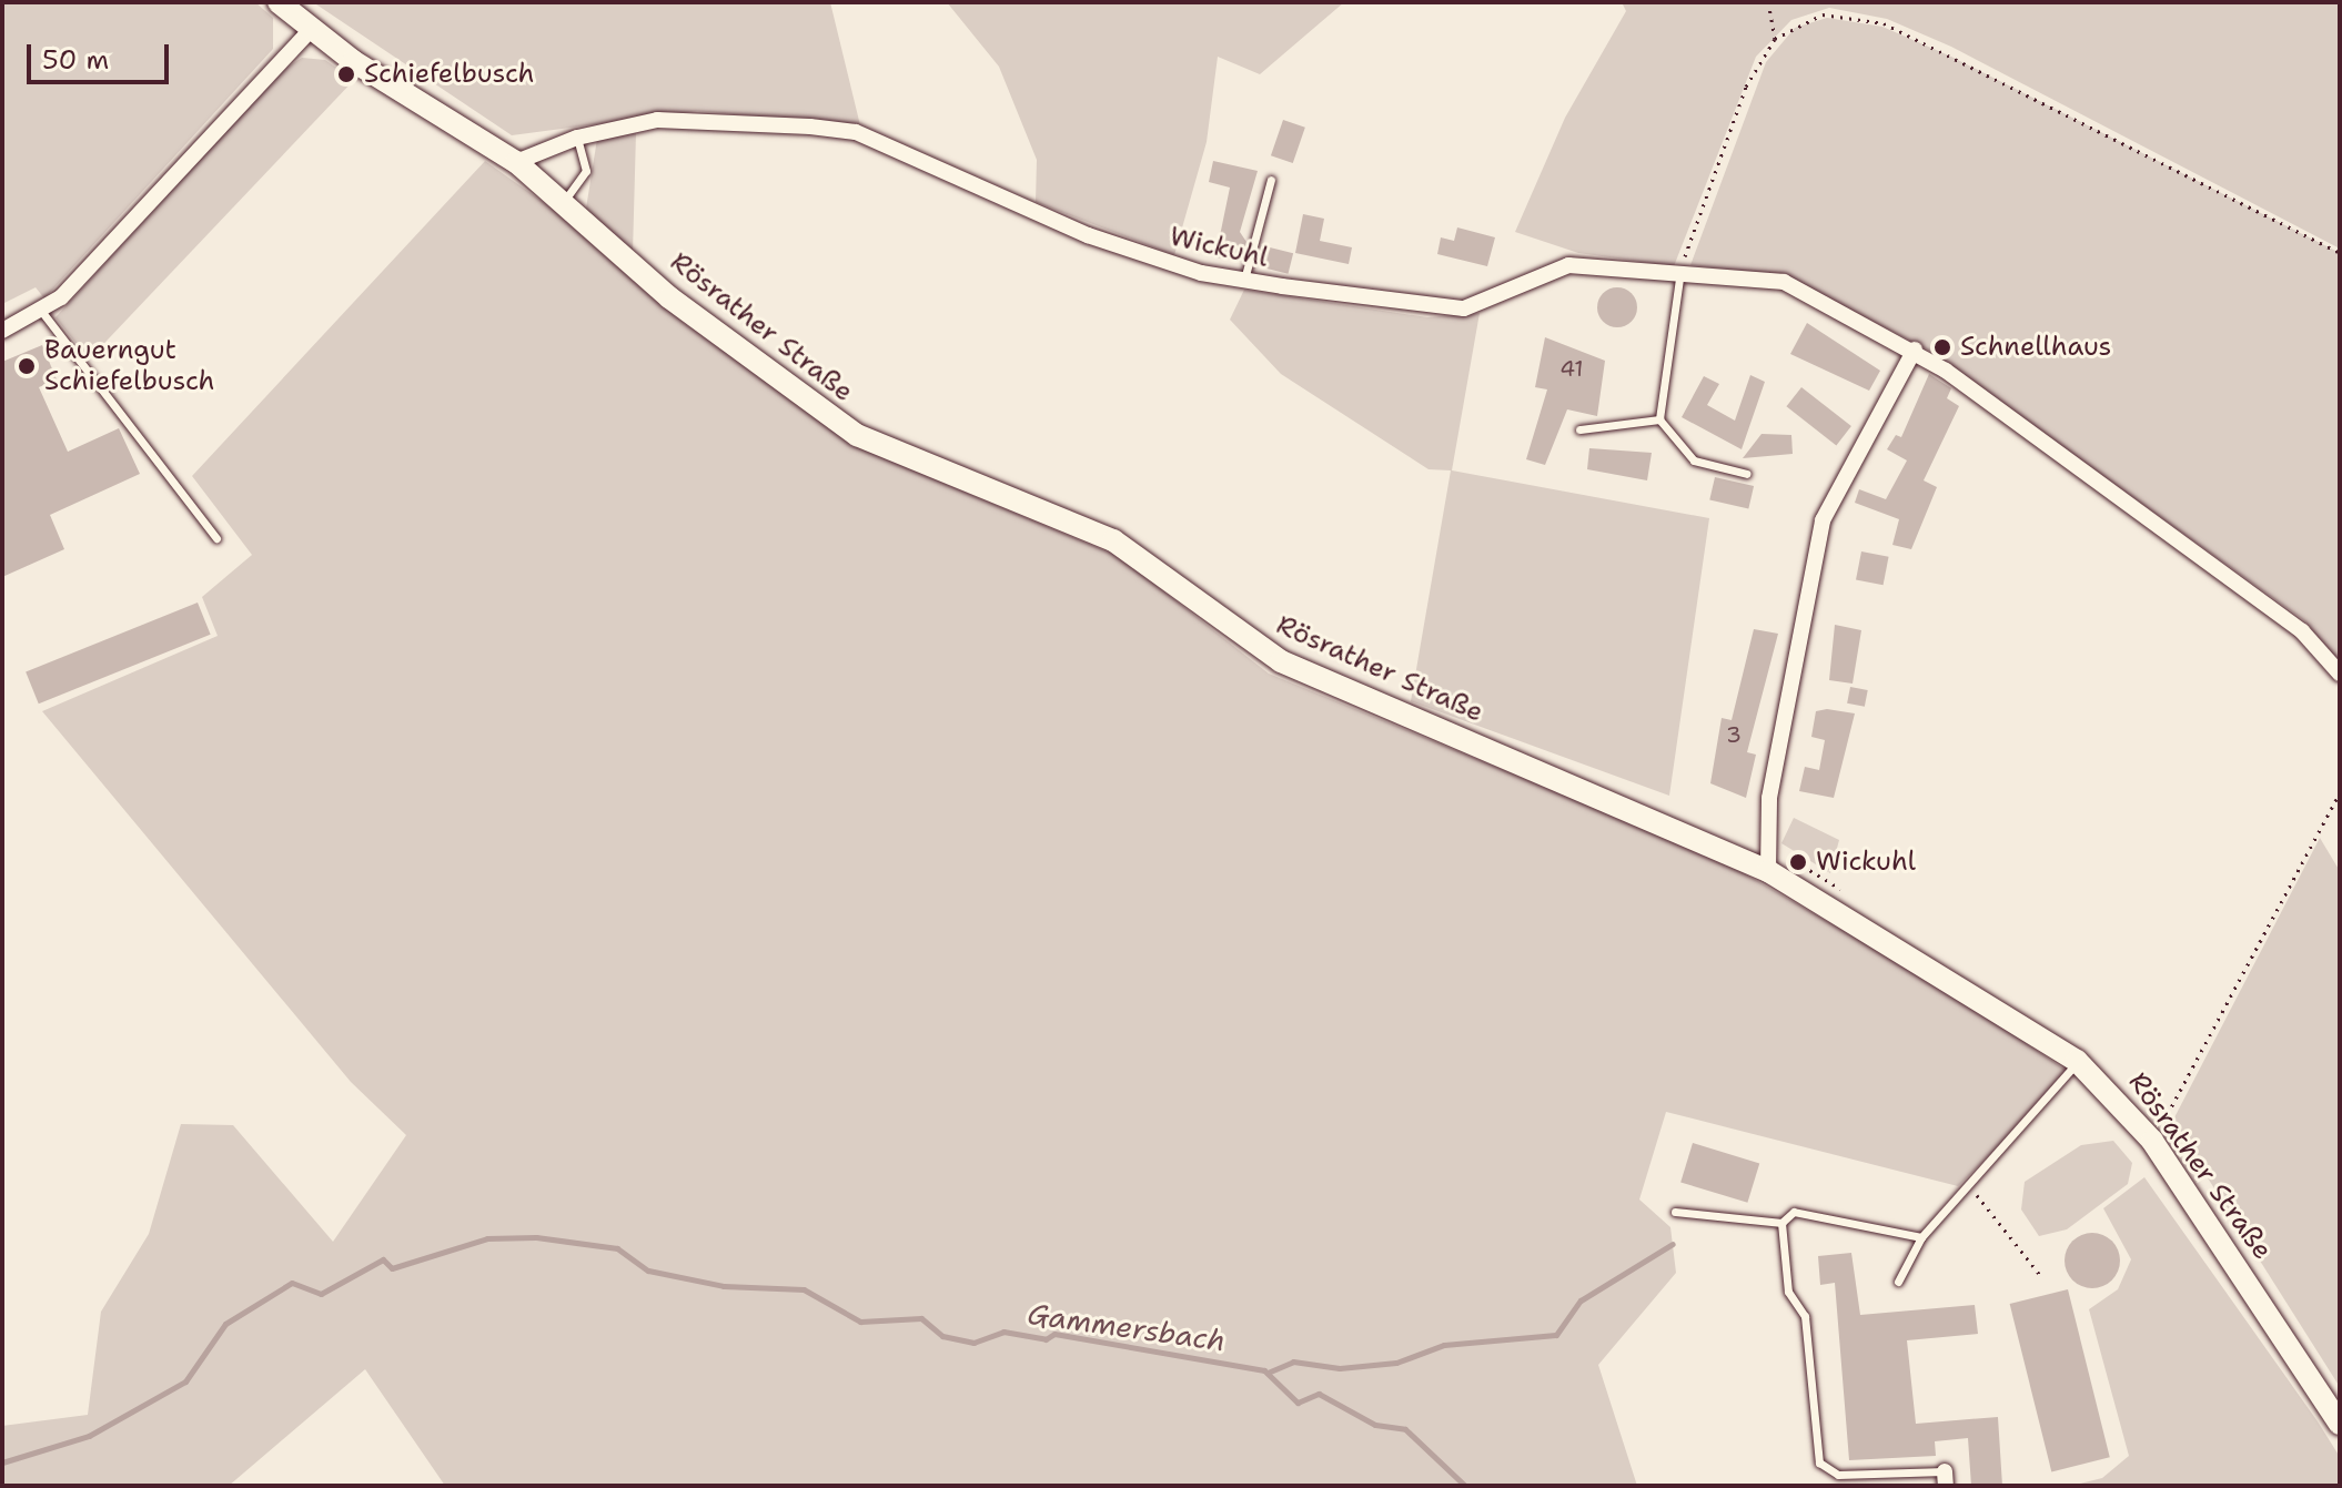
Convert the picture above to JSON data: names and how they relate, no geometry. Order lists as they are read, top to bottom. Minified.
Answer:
{"streets":{"street":["Wickuhl","Rösrather Straße"]},"crossings":[["Wickuhl","Rösrather Straße"]],"water":["Gammersbach"],"places":["Schiefelbusch","Schnellhaus","Bauerngut Schiefelbusch","Wickuhl"],"house_numbers":["41","3"],"scale_bar":"50 m"}
